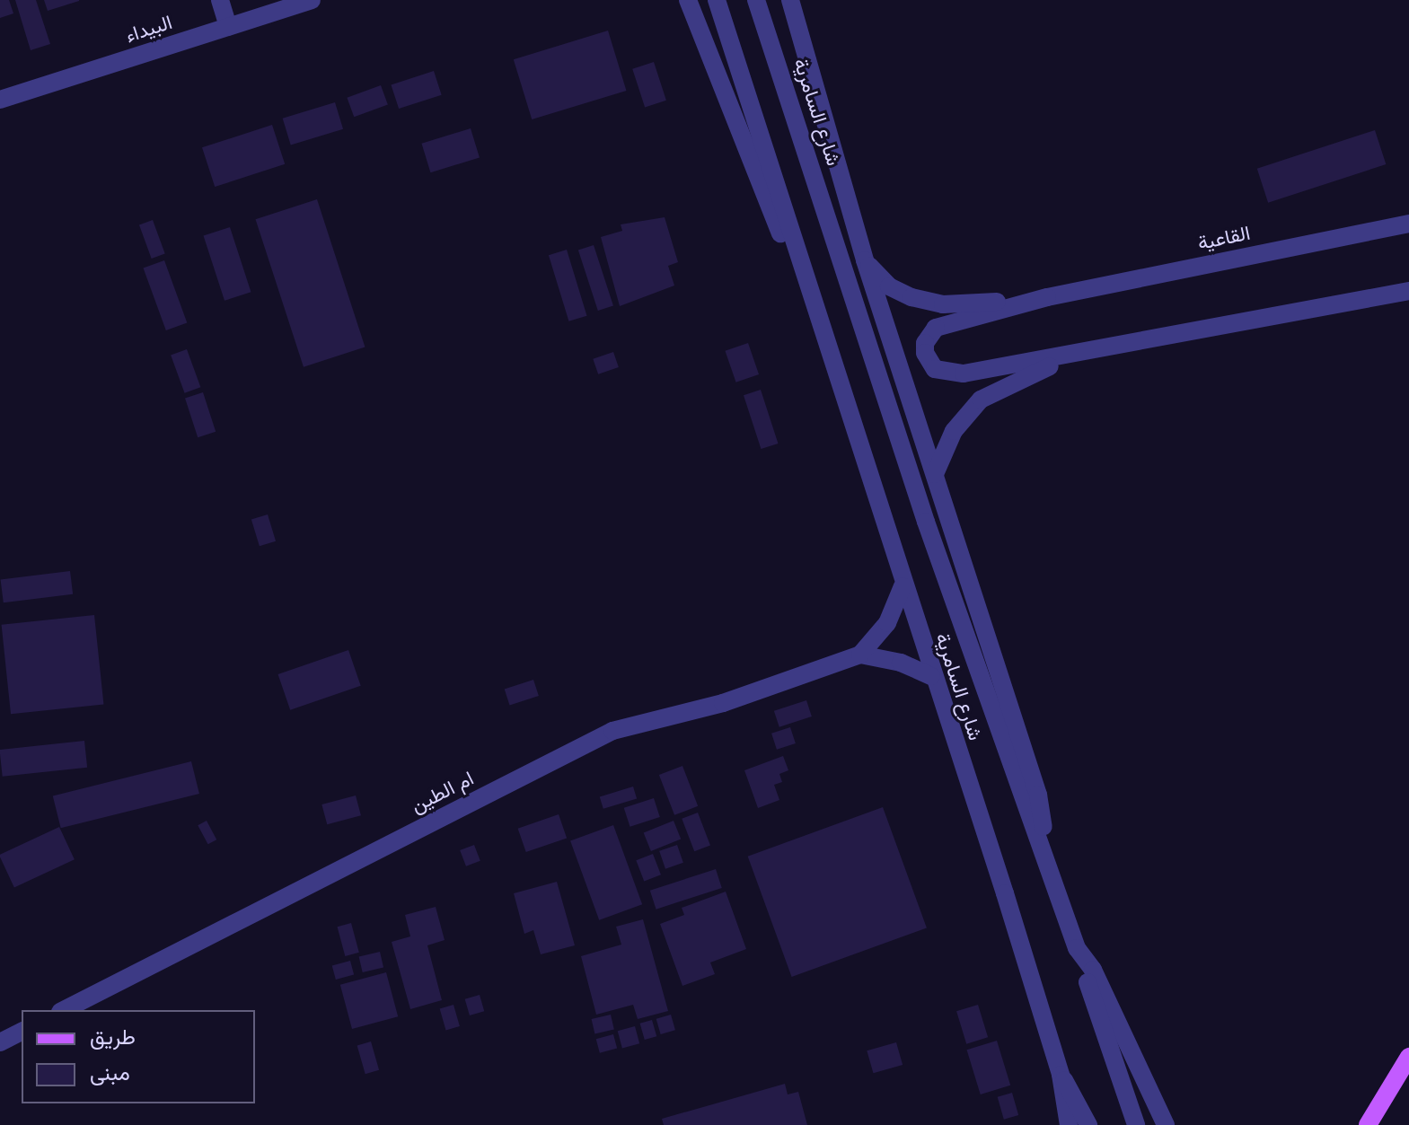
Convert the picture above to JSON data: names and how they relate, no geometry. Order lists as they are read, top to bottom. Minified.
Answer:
{"streets":{"street":["البيداء","شارع السامرية","القاعية","ام الطين"]},"crossings":[["شارع السامرية","القاعية"],["شارع السامرية","ام الطين"]],"legend":["طريق","مبنى"]}
